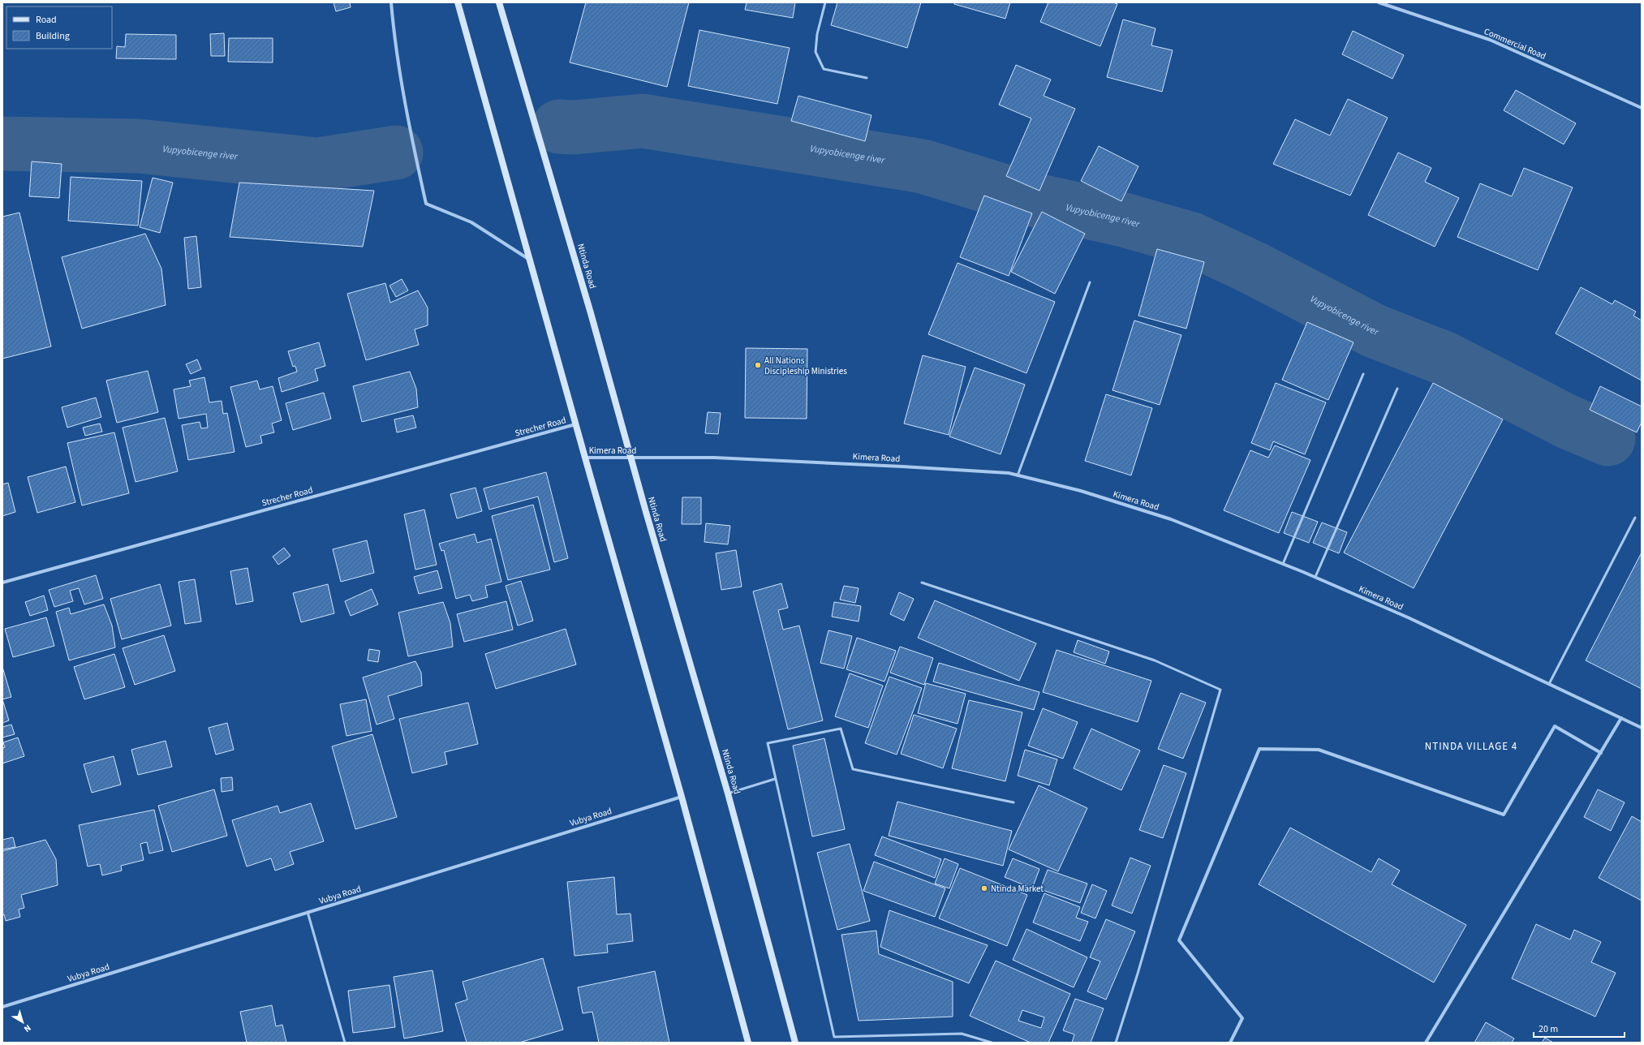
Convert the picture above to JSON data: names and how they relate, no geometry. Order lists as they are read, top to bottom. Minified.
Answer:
{"streets":{"main road":["Ntinda Road"],"street":["Commercial Road","Strecher Road","Kimera Road","Vubya Road"]},"crossings":[["Ntinda Road","Kimera Road"]],"districts":["NTINDA VILLAGE 4"],"water":["Vupyobicenge river"],"places":["All Nations Discipleship Ministries","Ntinda Market"],"legend":["Road","Building"],"scale_bar":"20 m","north":"bottom right"}
